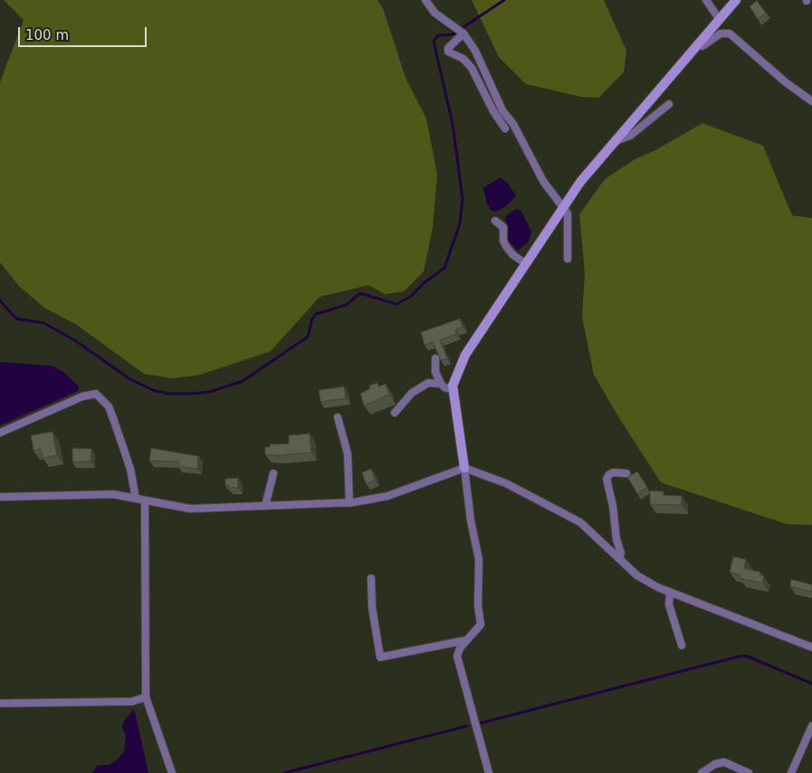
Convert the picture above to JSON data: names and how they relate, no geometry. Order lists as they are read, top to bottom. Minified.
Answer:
{"scale_bar":"100 m"}
